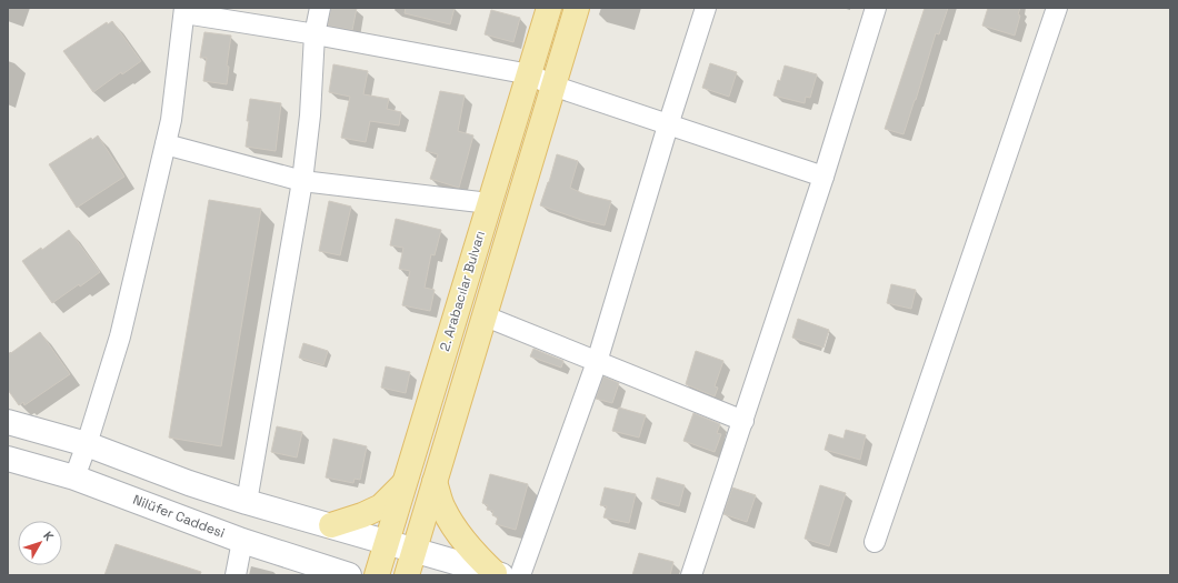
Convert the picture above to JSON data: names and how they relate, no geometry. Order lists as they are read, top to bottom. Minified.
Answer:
{"streets":{"main road":["2. Arabacılar Bulvarı"],"street":["Nilüfer Caddesi"]},"north":"top right"}
